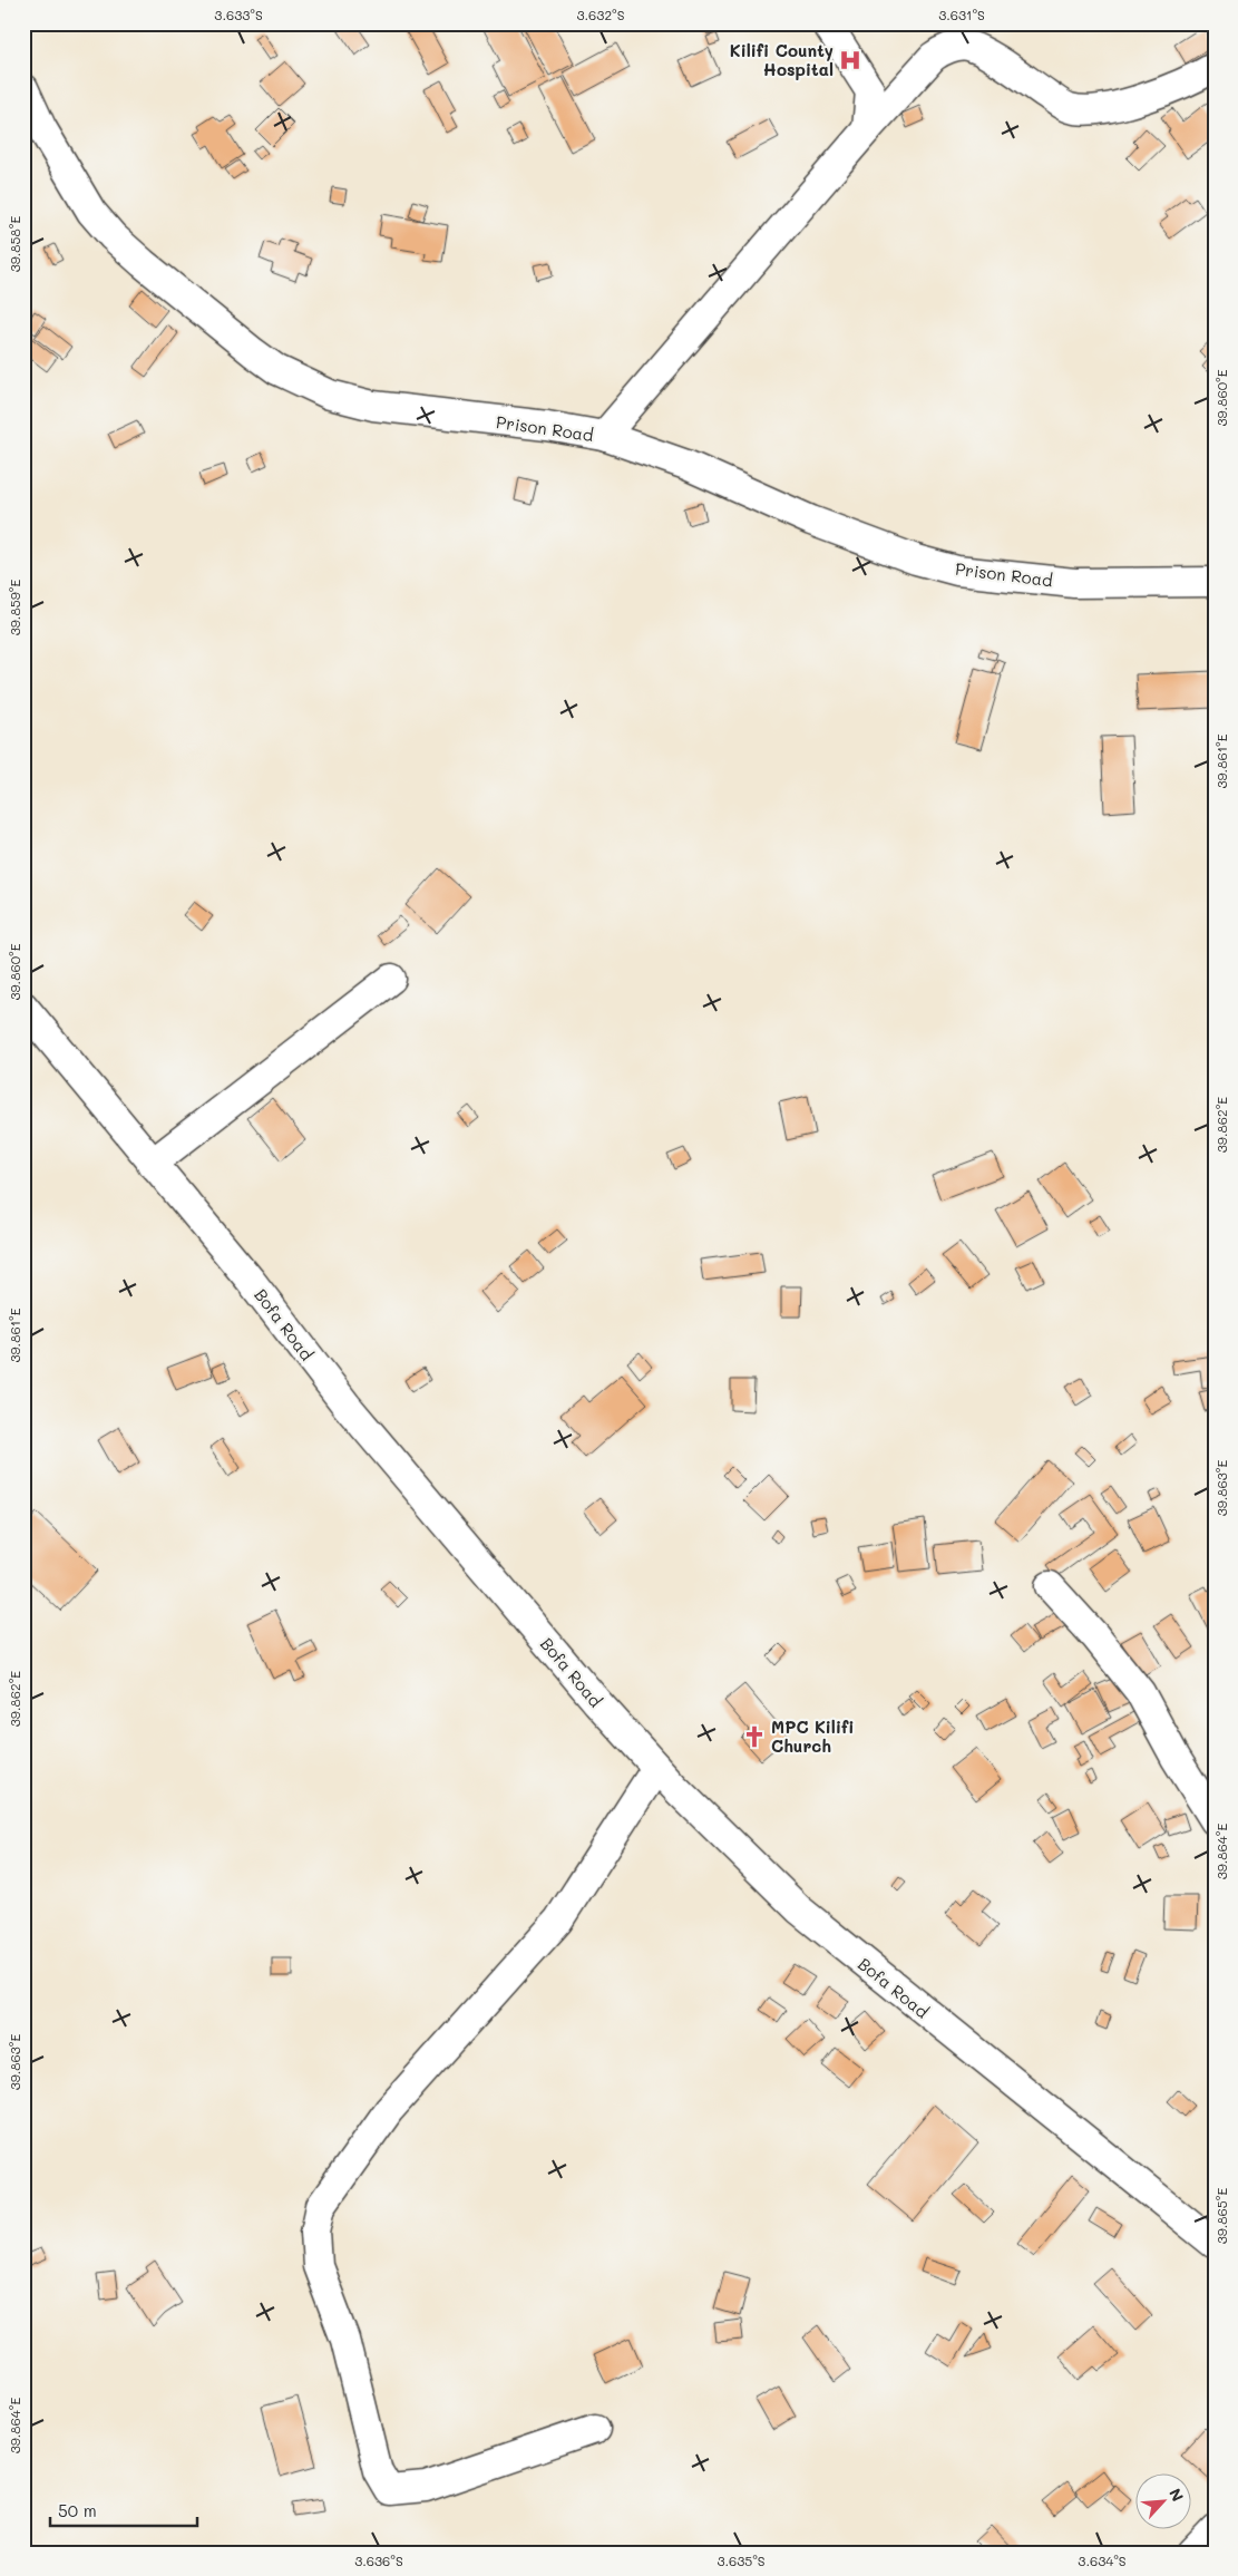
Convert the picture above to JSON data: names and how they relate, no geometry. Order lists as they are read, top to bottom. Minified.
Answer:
{"streets":{"street":["Prison Road","Bofa Road"]},"places":{"hospital":["Kilifi County Hospital"],"church":["MPC Kilifi Church"]},"scale_bar":"50 m","north":"top right","coordinates":["3.633°S","3.632°S","3.631°S","39.858°E","39.860°E","39.859°E","39.861°E","39.862°E","39.863°E","39.864°E","39.865°E","3.636°S","3.635°S","3.634°S"]}
